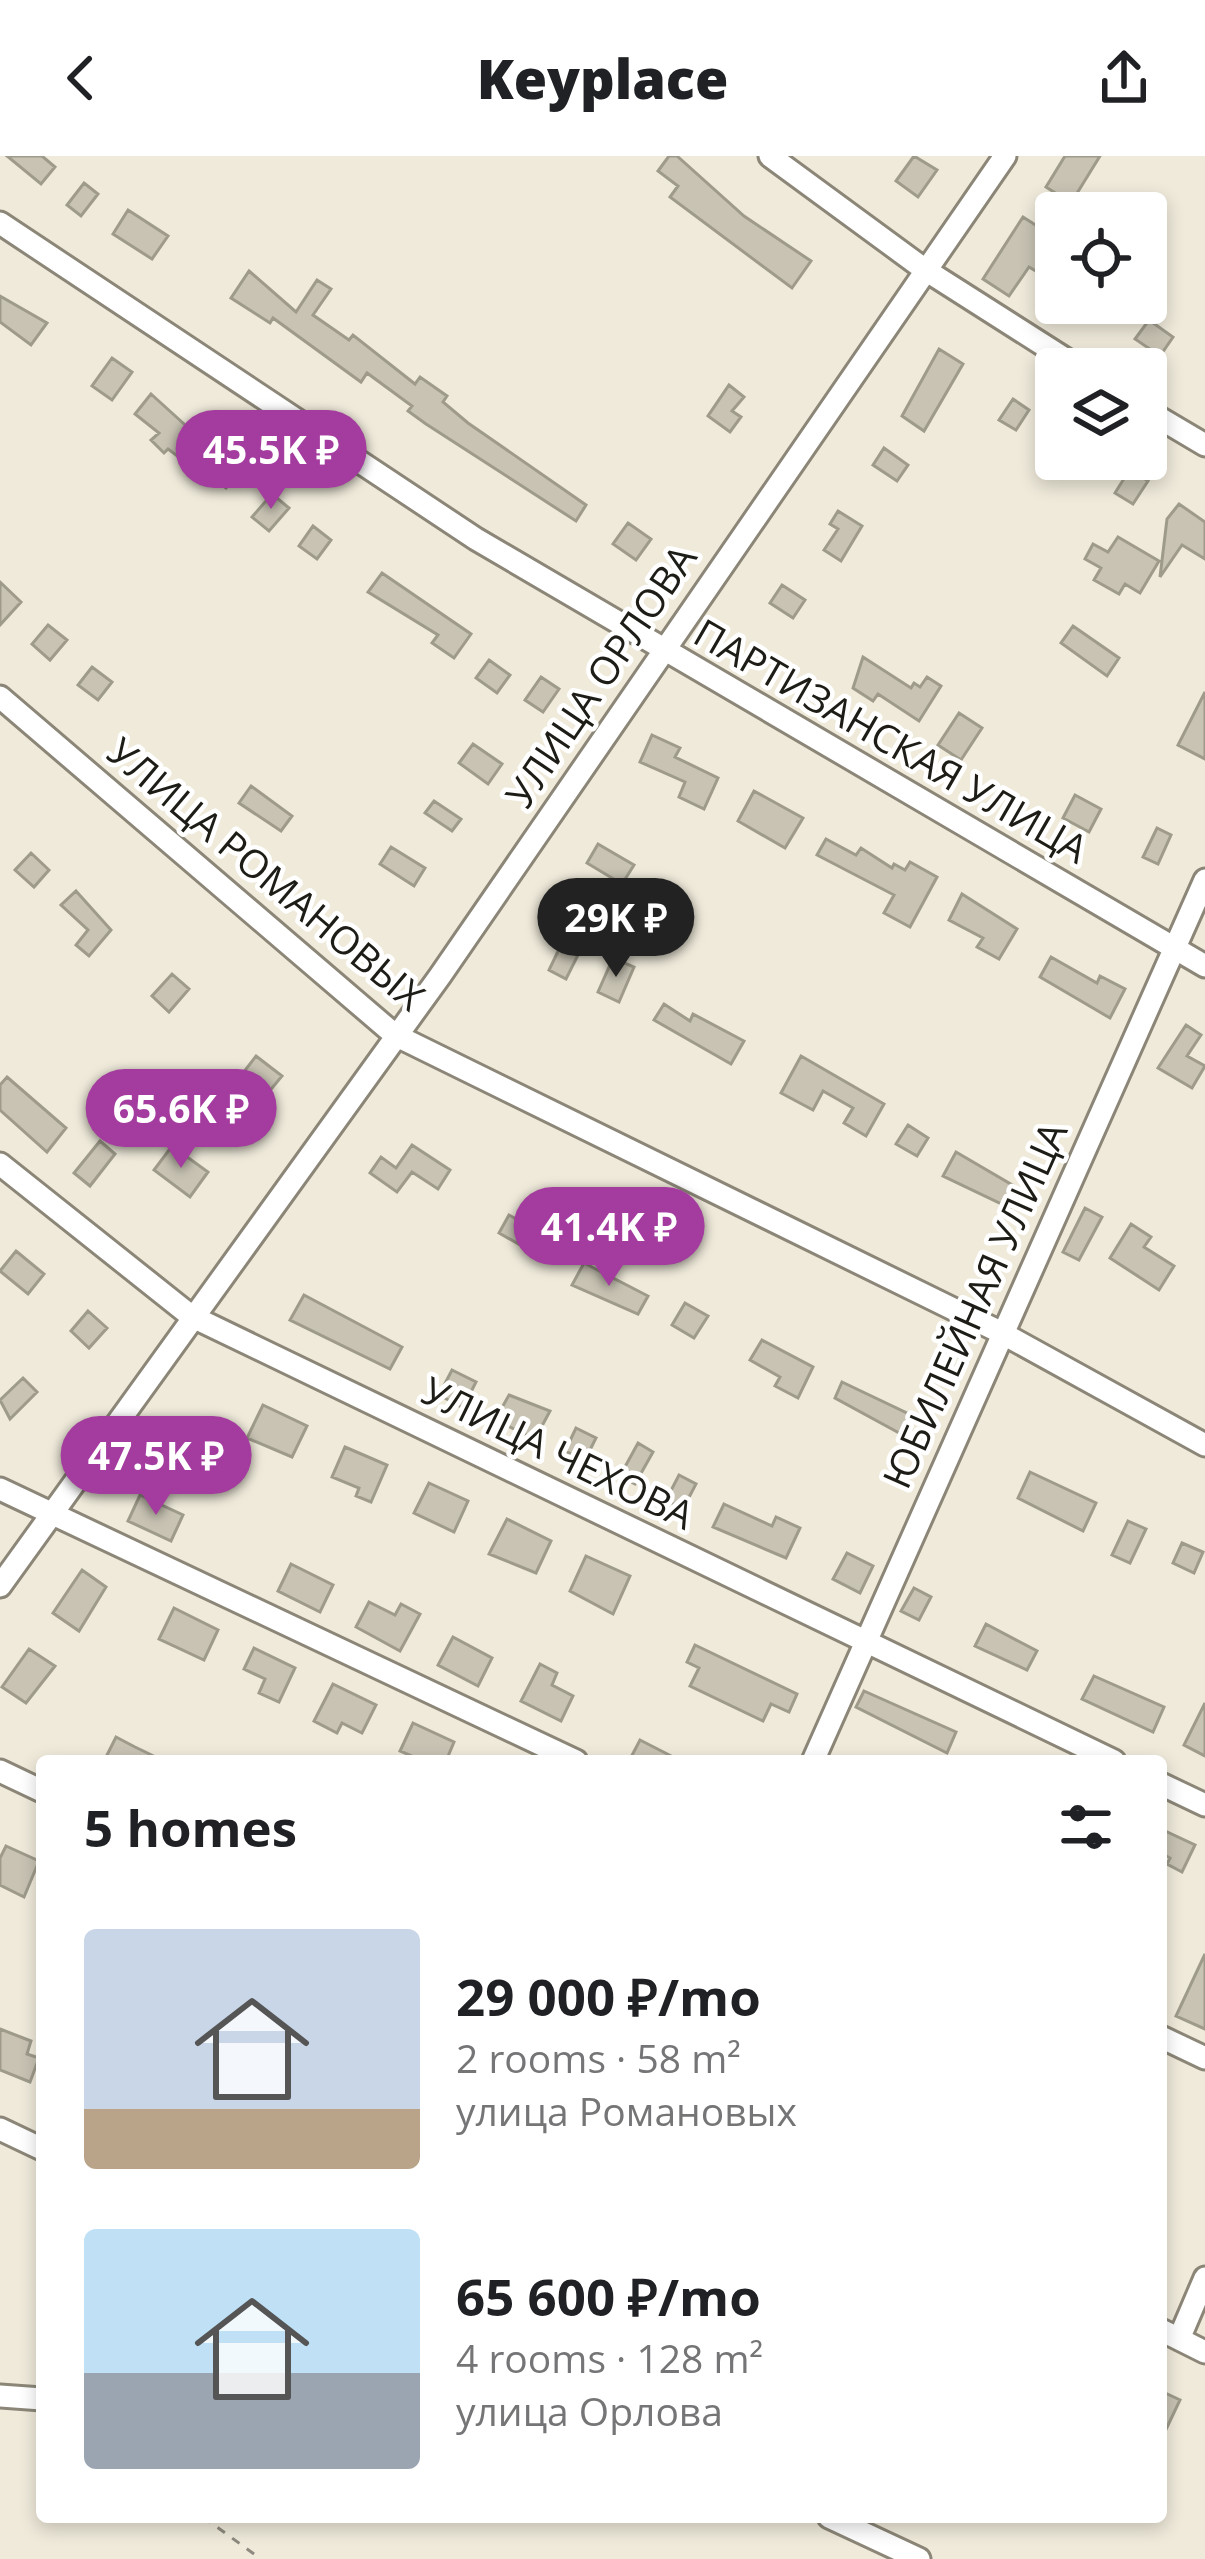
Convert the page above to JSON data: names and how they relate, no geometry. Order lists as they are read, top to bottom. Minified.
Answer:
{"streets":{"street":["УЛИЦА ОРЛОВА","ПАРТИЗАНСКАЯ УЛИЦА","УЛИЦА РОМАНОВЫХ","ЮБИЛЕЙНАЯ УЛИЦА","УЛИЦА ЧЕХОВА"]},"crossings":[["УЛИЦА ОРЛОВА","ПАРТИЗАНСКАЯ УЛИЦА"],["УЛИЦА ОРЛОВА","УЛИЦА РОМАНОВЫХ"],["УЛИЦА ОРЛОВА","УЛИЦА ЧЕХОВА"],["ПАРТИЗАНСКАЯ УЛИЦА","ЮБИЛЕЙНАЯ УЛИЦА"],["УЛИЦА РОМАНОВЫХ","ЮБИЛЕЙНАЯ УЛИЦА"],["ЮБИЛЕЙНАЯ УЛИЦА","УЛИЦА ЧЕХОВА"]],"page":{"header":"Keyplace","price":["45.5K ₽","29K ₽","65.6K ₽","41.4K ₽","47.5K ₽"],"heading":"5 homes","list":[{"name":"29 000 ₽/mo","note":"2 rooms · 58 m² · улица Романовых"},{"name":"65 600 ₽/mo","note":"4 rooms · 128 m² · улица Орлова"}]}}
